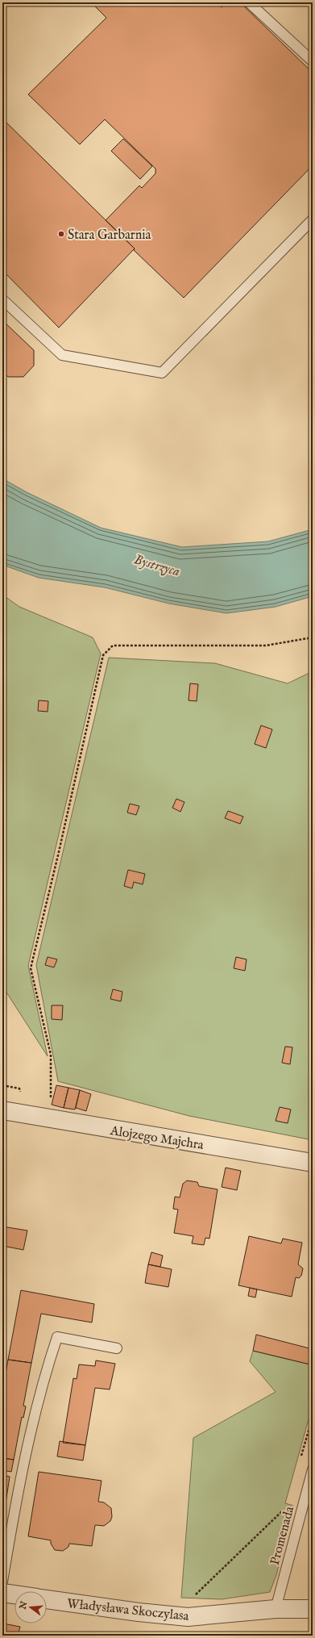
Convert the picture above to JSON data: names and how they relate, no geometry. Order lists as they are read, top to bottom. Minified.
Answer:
{"streets":{"street":["Alojzego Majchra","Władysława Skoczylasa"],"lane":["Promenada"]},"crossings":[["Promenada","Władysława Skoczylasa"]],"water":["Bystrzyca"],"places":["Stara Garbarnia"],"north":"left"}
